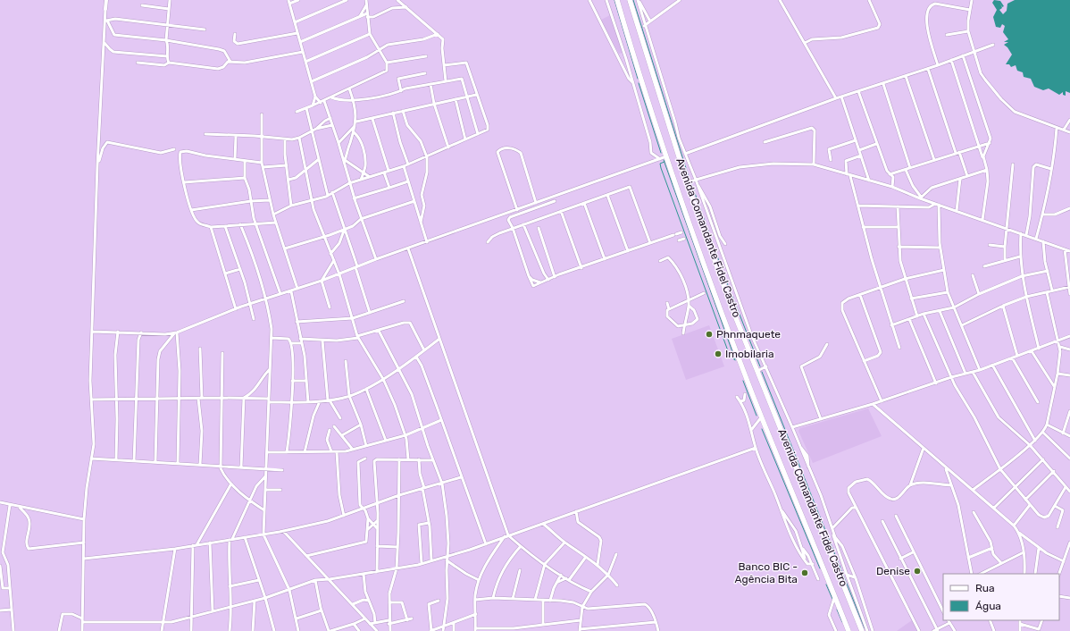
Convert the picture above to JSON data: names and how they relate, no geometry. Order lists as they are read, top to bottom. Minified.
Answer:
{"streets":{"highway":["Avenida Comandante Fidel Castro"]},"places":["Phnmaquete","Imobilaria","Denise","Banco BIC - Agência Bita"],"legend":["Rua","Água"]}
